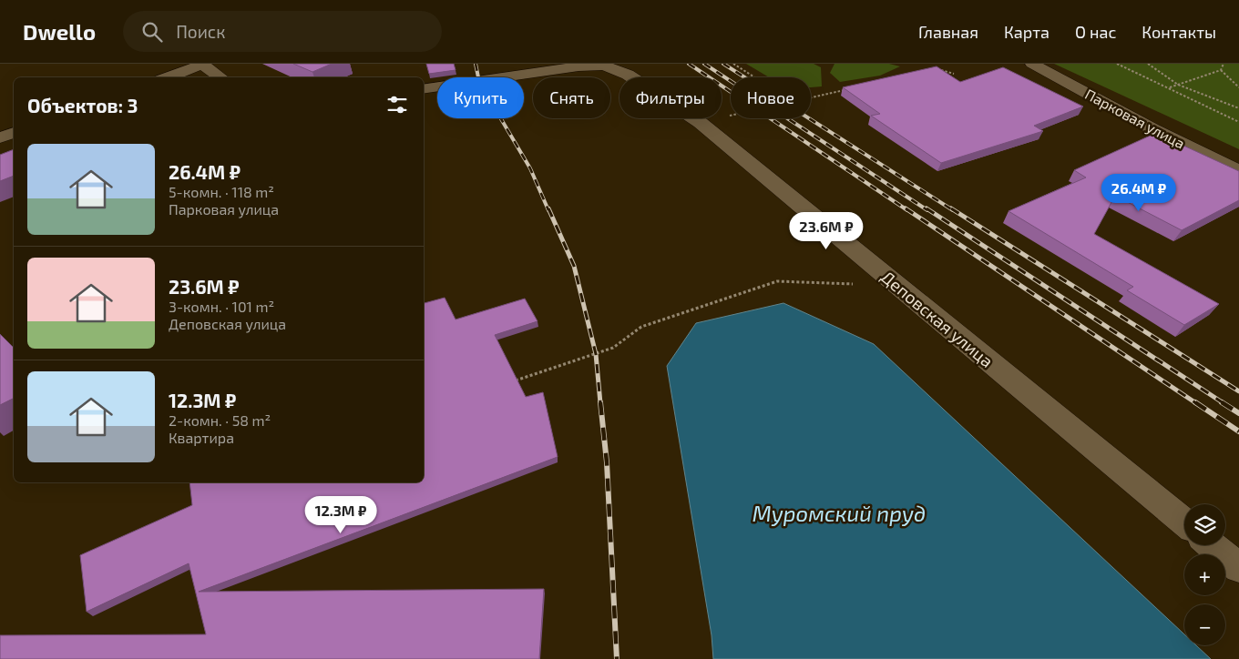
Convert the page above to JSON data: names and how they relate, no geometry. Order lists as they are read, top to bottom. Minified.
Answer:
{"streets":{"street":["Парковая улица","Деповская улица"]},"water":["Муромский пруд"],"page":{"header":"Dwello","search":"Поиск","nav":["Главная","Карта","О нас","Контакты"],"chip":["Купить","Снять","Фильтры","Новое"],"heading":"Объектов: 3","list":[{"name":"26.4M ₽","note":"5-комн. · 118 m² · Парковая улица"},{"name":"23.6M ₽","note":"3-комн. · 101 m² · Деповская улица"},{"name":"12.3M ₽","note":"2-комн. · 58 m² · Квартира"}],"price":["26.4M ₽","23.6M ₽","12.3M ₽"],"map_buttons":["+","−"]}}
